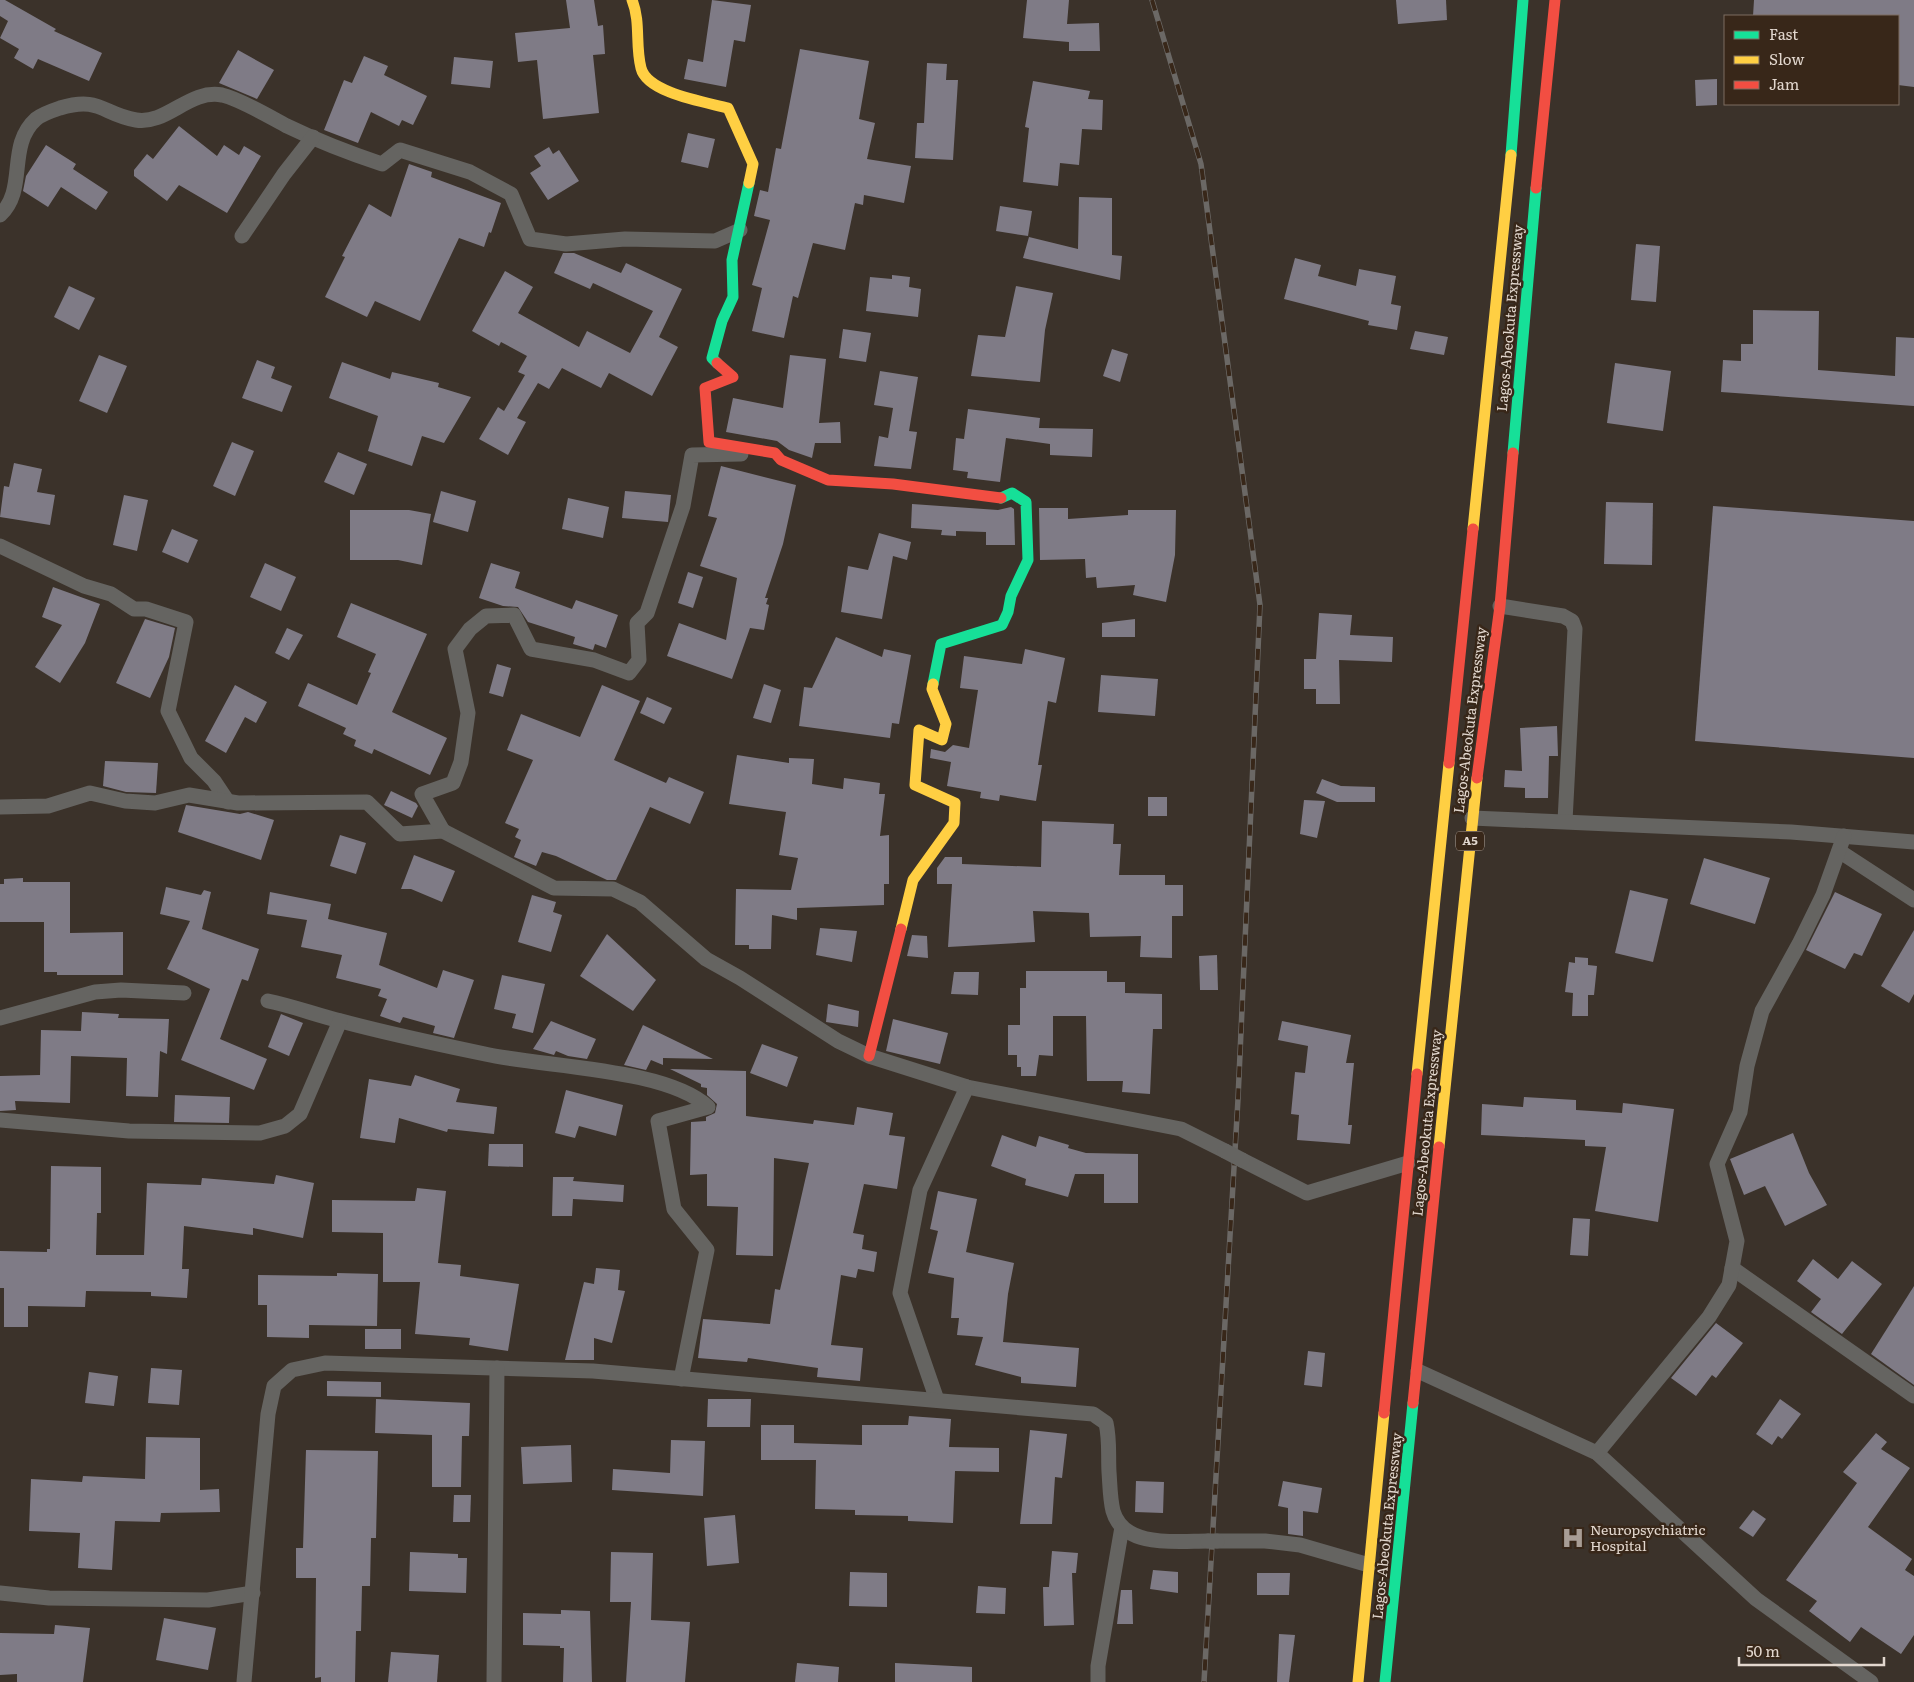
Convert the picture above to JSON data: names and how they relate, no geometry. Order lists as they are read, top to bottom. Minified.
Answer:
{"streets":{"main road":["Lagos-Abeokuta Expressway","A5"]},"places":{"hospital":["Neuropsychiatric Hospital"]},"legend":["Fast","Slow","Jam"],"scale_bar":"50 m"}
